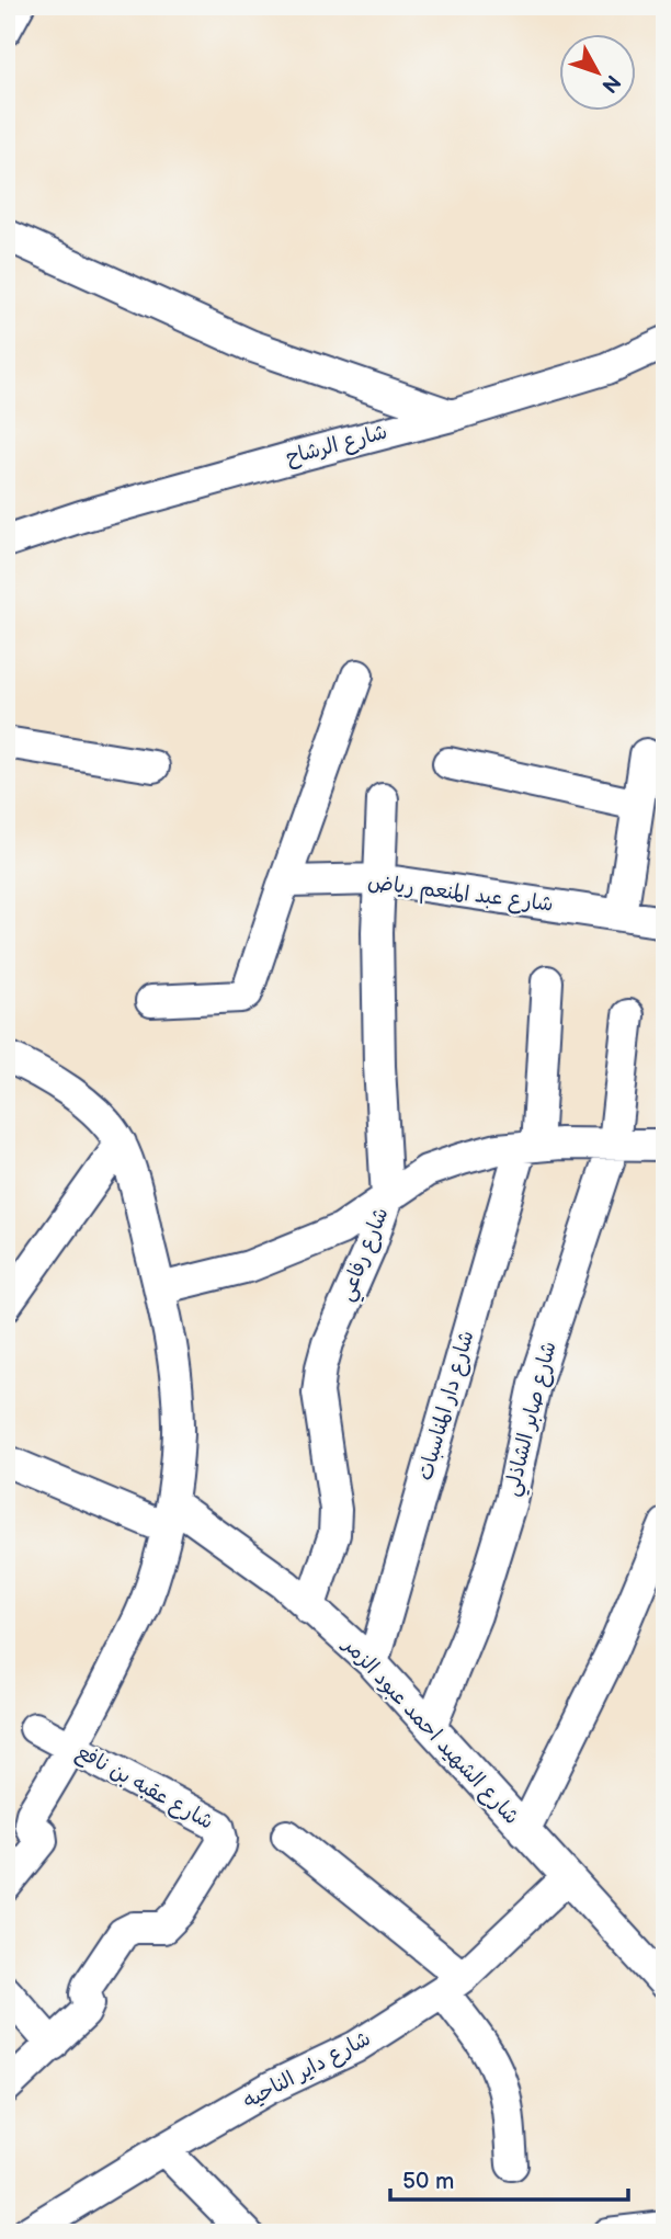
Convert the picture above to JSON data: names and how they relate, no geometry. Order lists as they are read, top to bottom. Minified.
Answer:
{"streets":{"street":["شارع الرشاح","شارع عبد المنعم رياض","شارع رفاعي","شارع دار المناسبات","شارع صابر الشاذلي","شارع الشهيد احمد عبود الزمر","شارع عقبه بن نافع","شارع داير الناحيه"]},"crossings":[["شارع عبد المنعم رياض","شارع رفاعي"],["شارع رفاعي","شارع الشهيد احمد عبود الزمر"],["شارع دار المناسبات","شارع الشهيد احمد عبود الزمر"],["شارع صابر الشاذلي","شارع الشهيد احمد عبود الزمر"],["شارع الشهيد احمد عبود الزمر","شارع داير الناحيه"]],"scale_bar":"50 m","north":"bottom right"}
